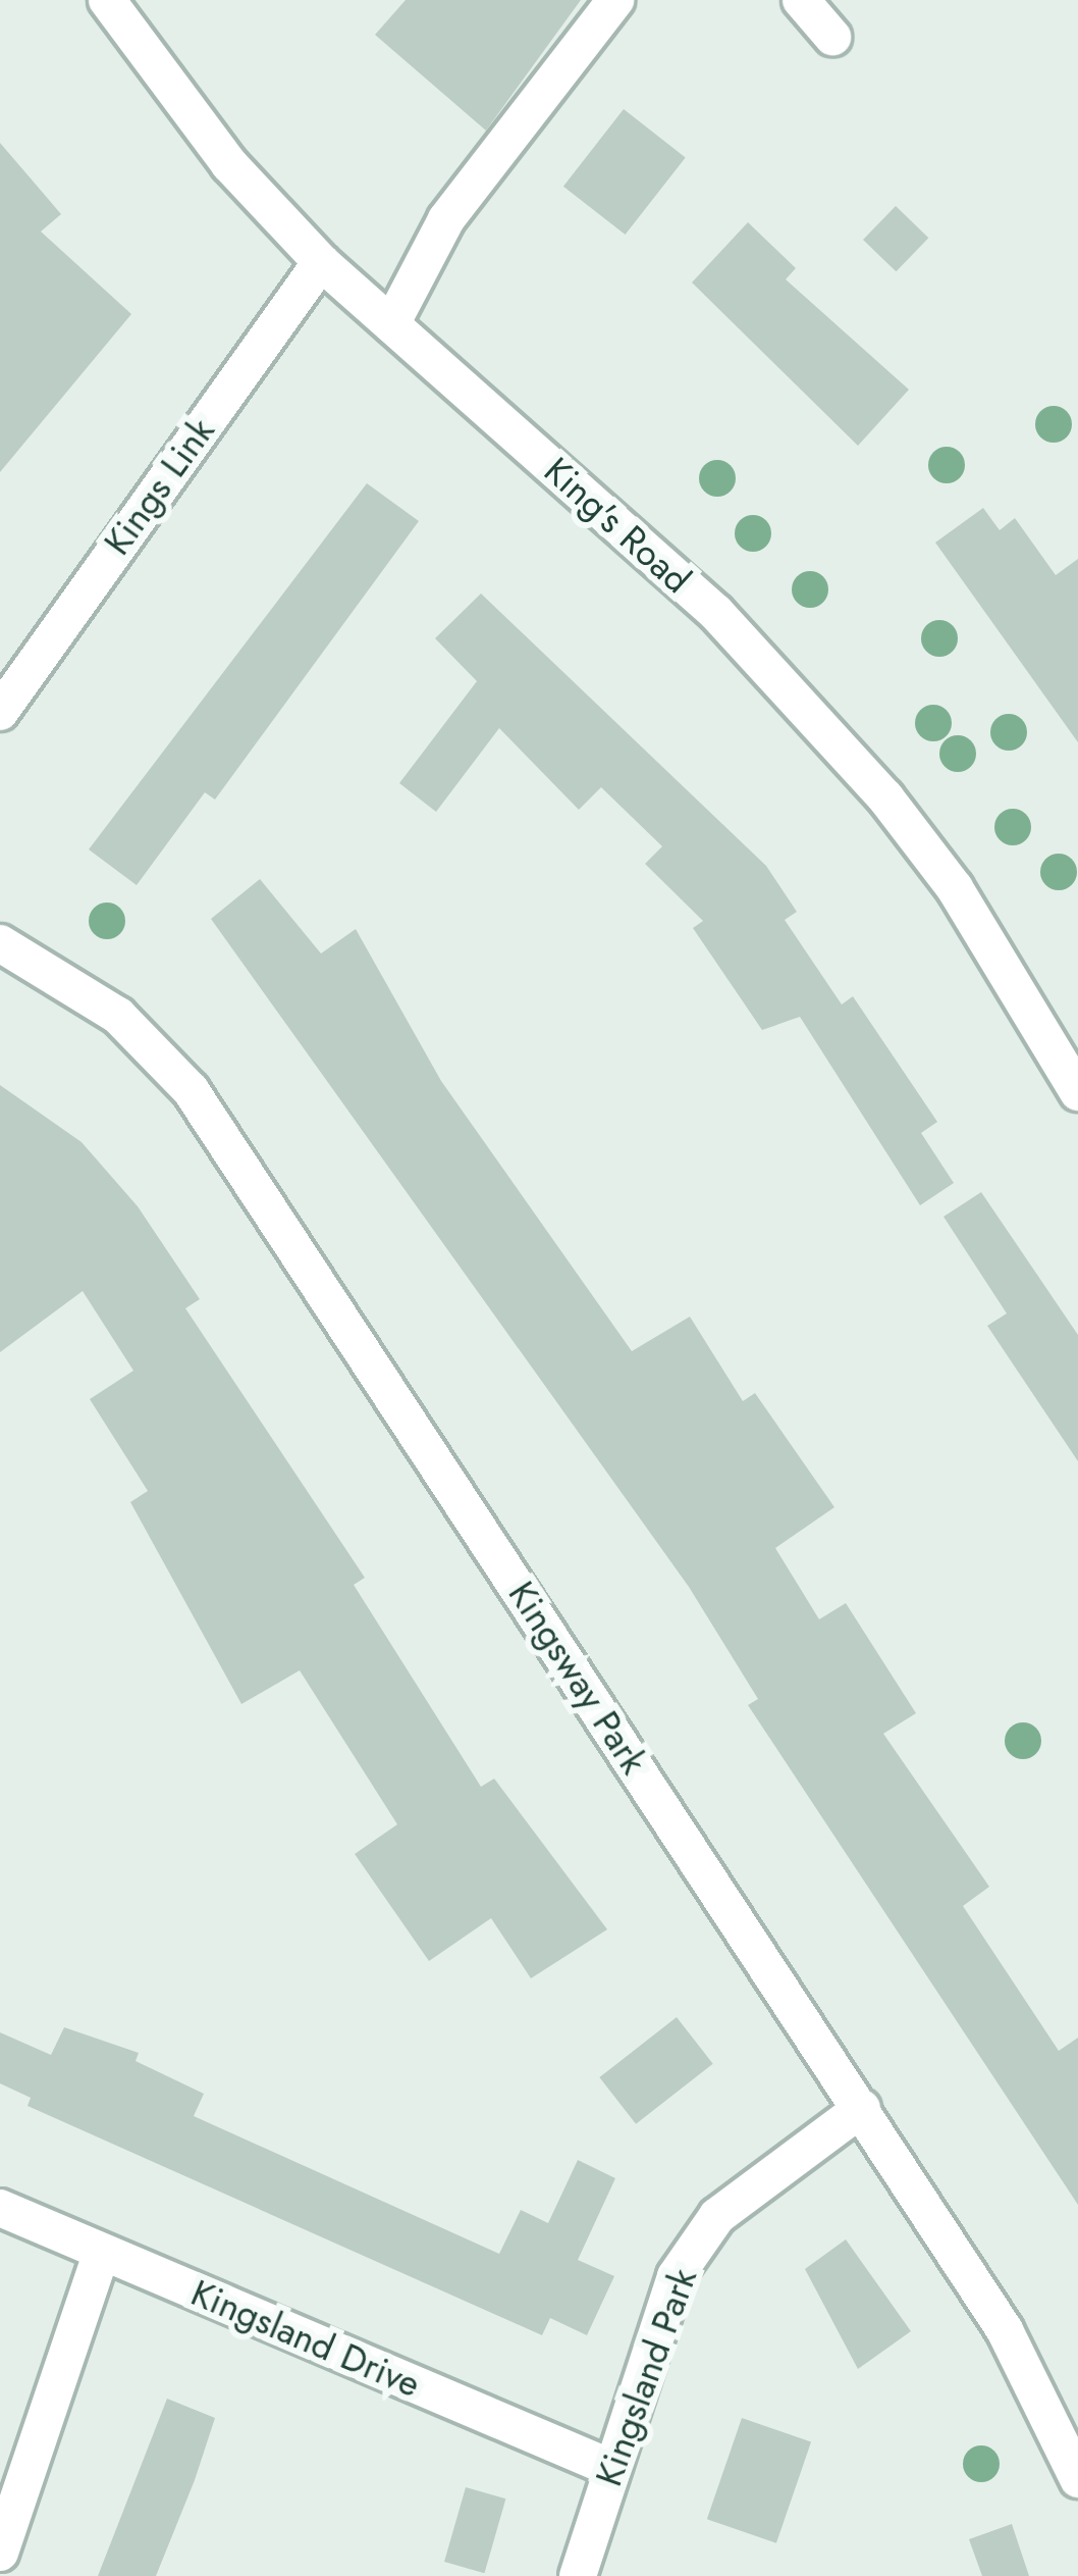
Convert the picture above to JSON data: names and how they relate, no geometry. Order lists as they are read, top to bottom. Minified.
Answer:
{"streets":{"street":["Kings Link","King's Road","Kingsway Park","Kingsland Drive","Kingsland Park"]},"crossings":[["Kings Link","King's Road"],["Kingsway Park","Kingsland Park"],["Kingsland Drive","Kingsland Park"]]}
